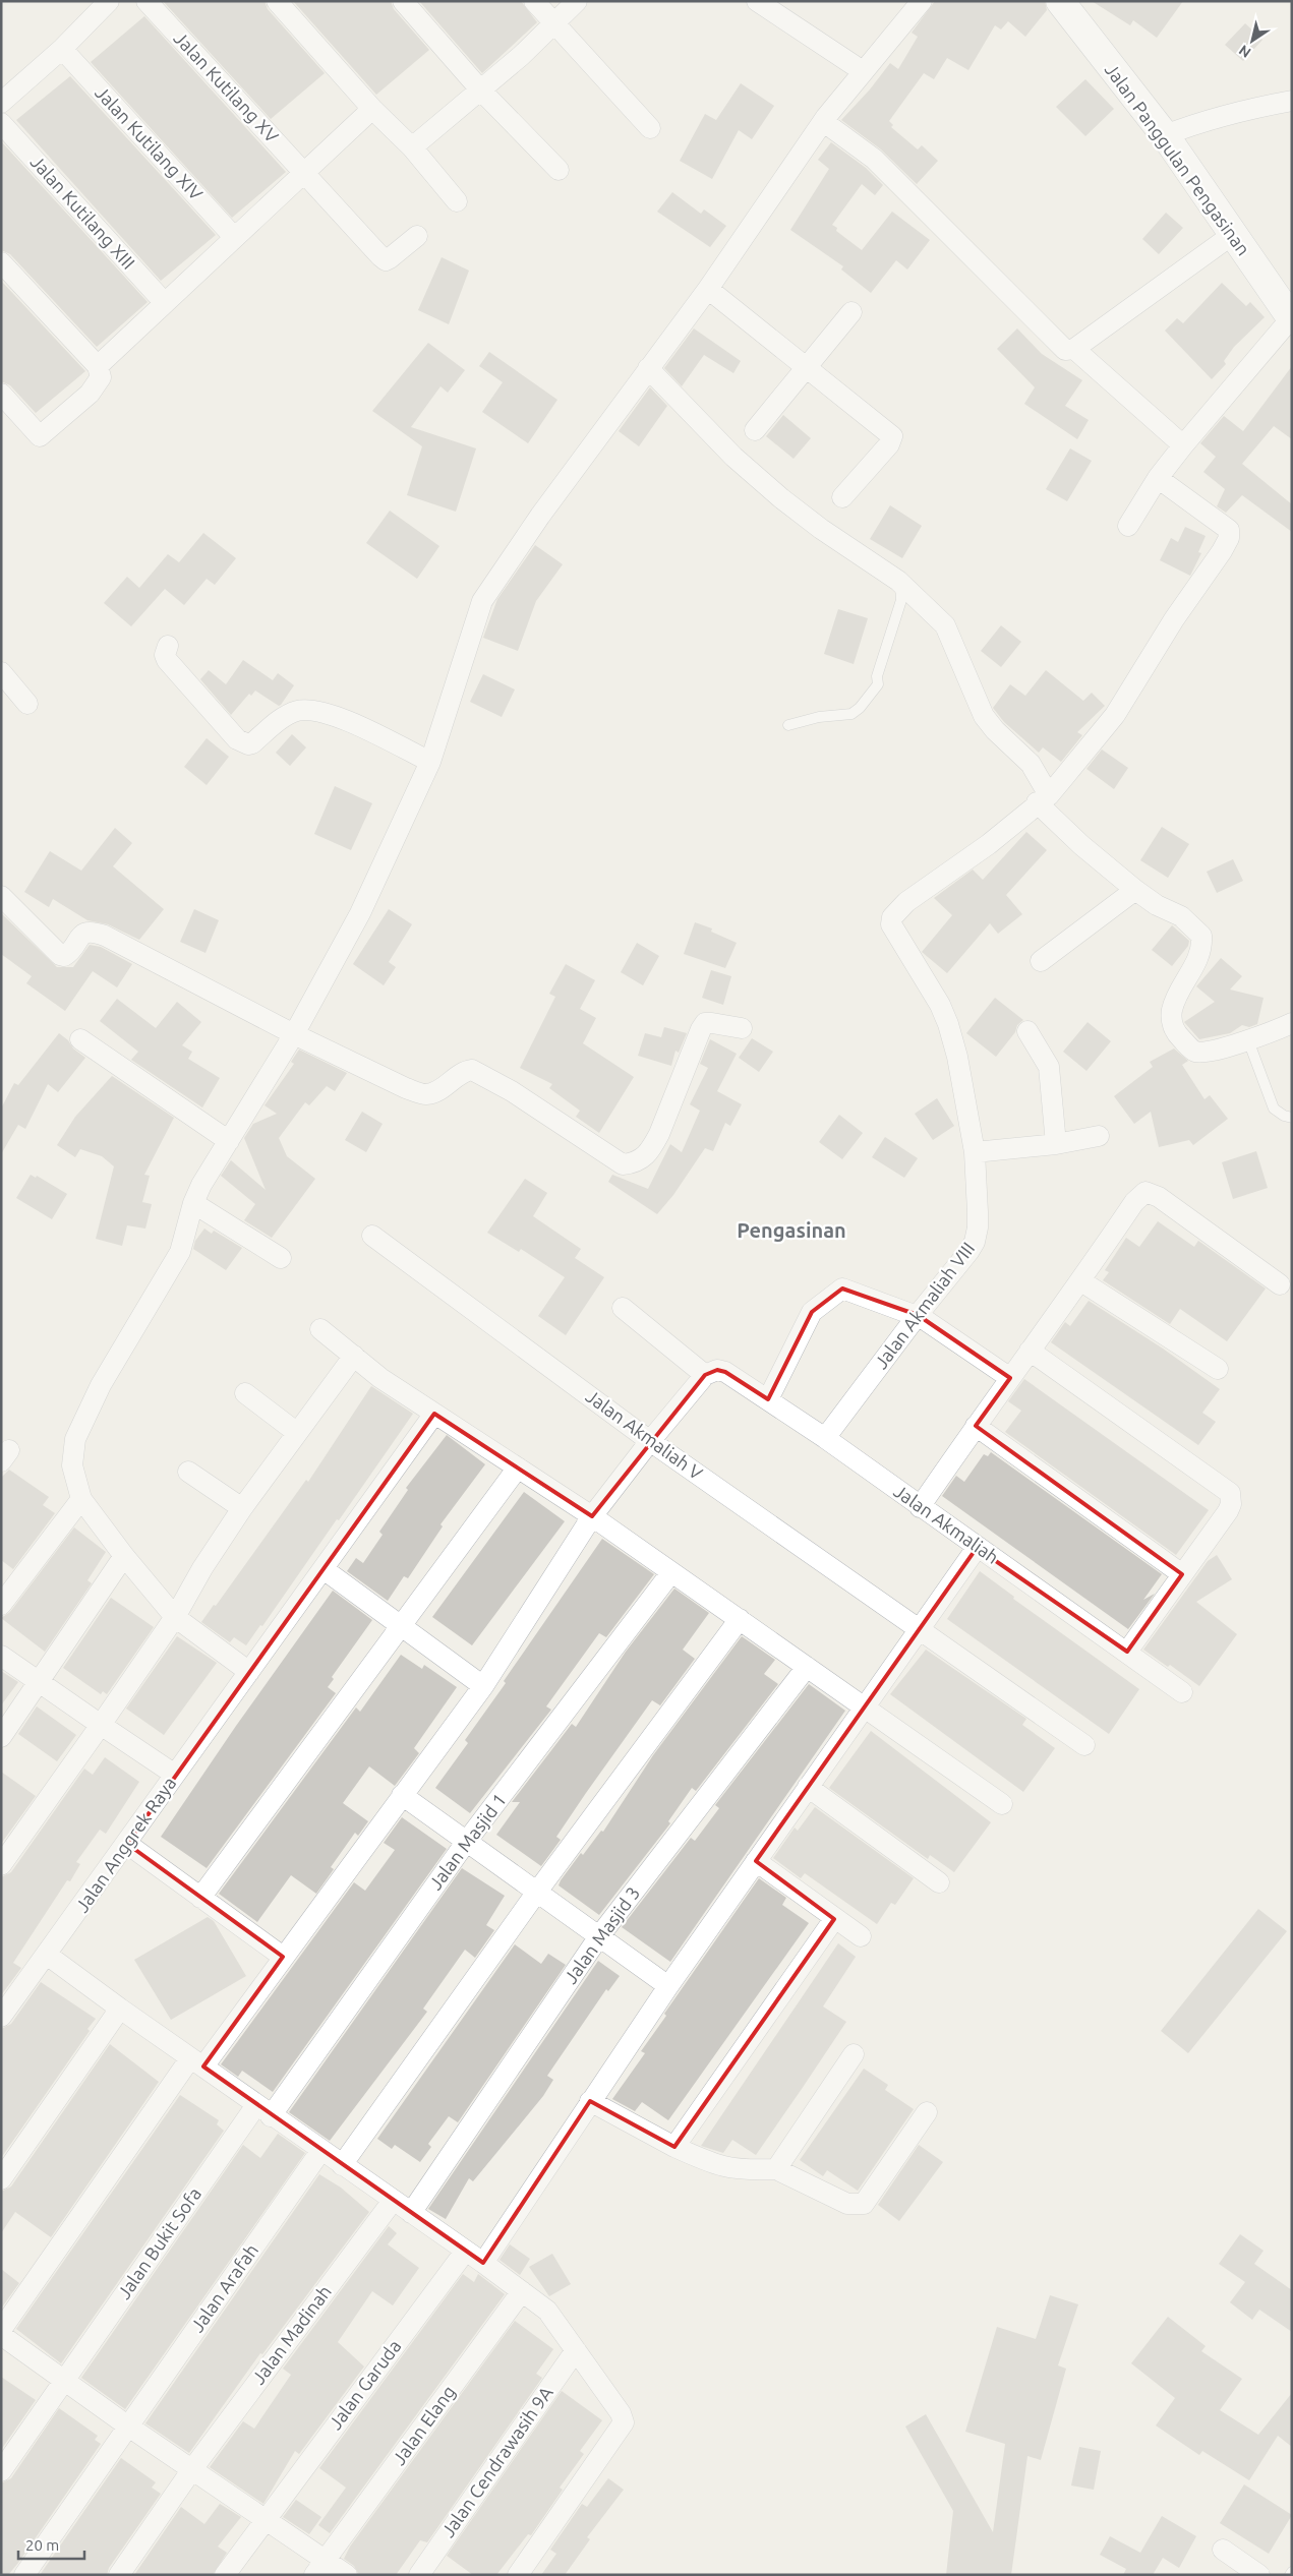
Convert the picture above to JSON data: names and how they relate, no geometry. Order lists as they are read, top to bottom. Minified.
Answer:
{"streets":{"street":["Jalan Kutilang XV","Jalan Kutilang XIV","Jalan Panggulan Pengasinan","Jalan Kutilang XIII","Jalan Akmaliah VIII","Jalan Akmaliah V","Jalan Akmaliah","Jalan Masjid 1","Jalan Anggrek Raya","Jalan Masjid 3","Jalan Bukit Sofa","Jalan Arafah","Jalan Madinah","Jalan Garuda","Jalan Elang","Jalan Cendrawasih 9A"]},"crossings":[["Jalan Akmaliah VIII","Jalan Akmaliah"],["Jalan Masjid 1","Jalan Bukit Sofa"]],"districts":["Pengasinan"],"scale_bar":"20 m","north":"bottom left"}
